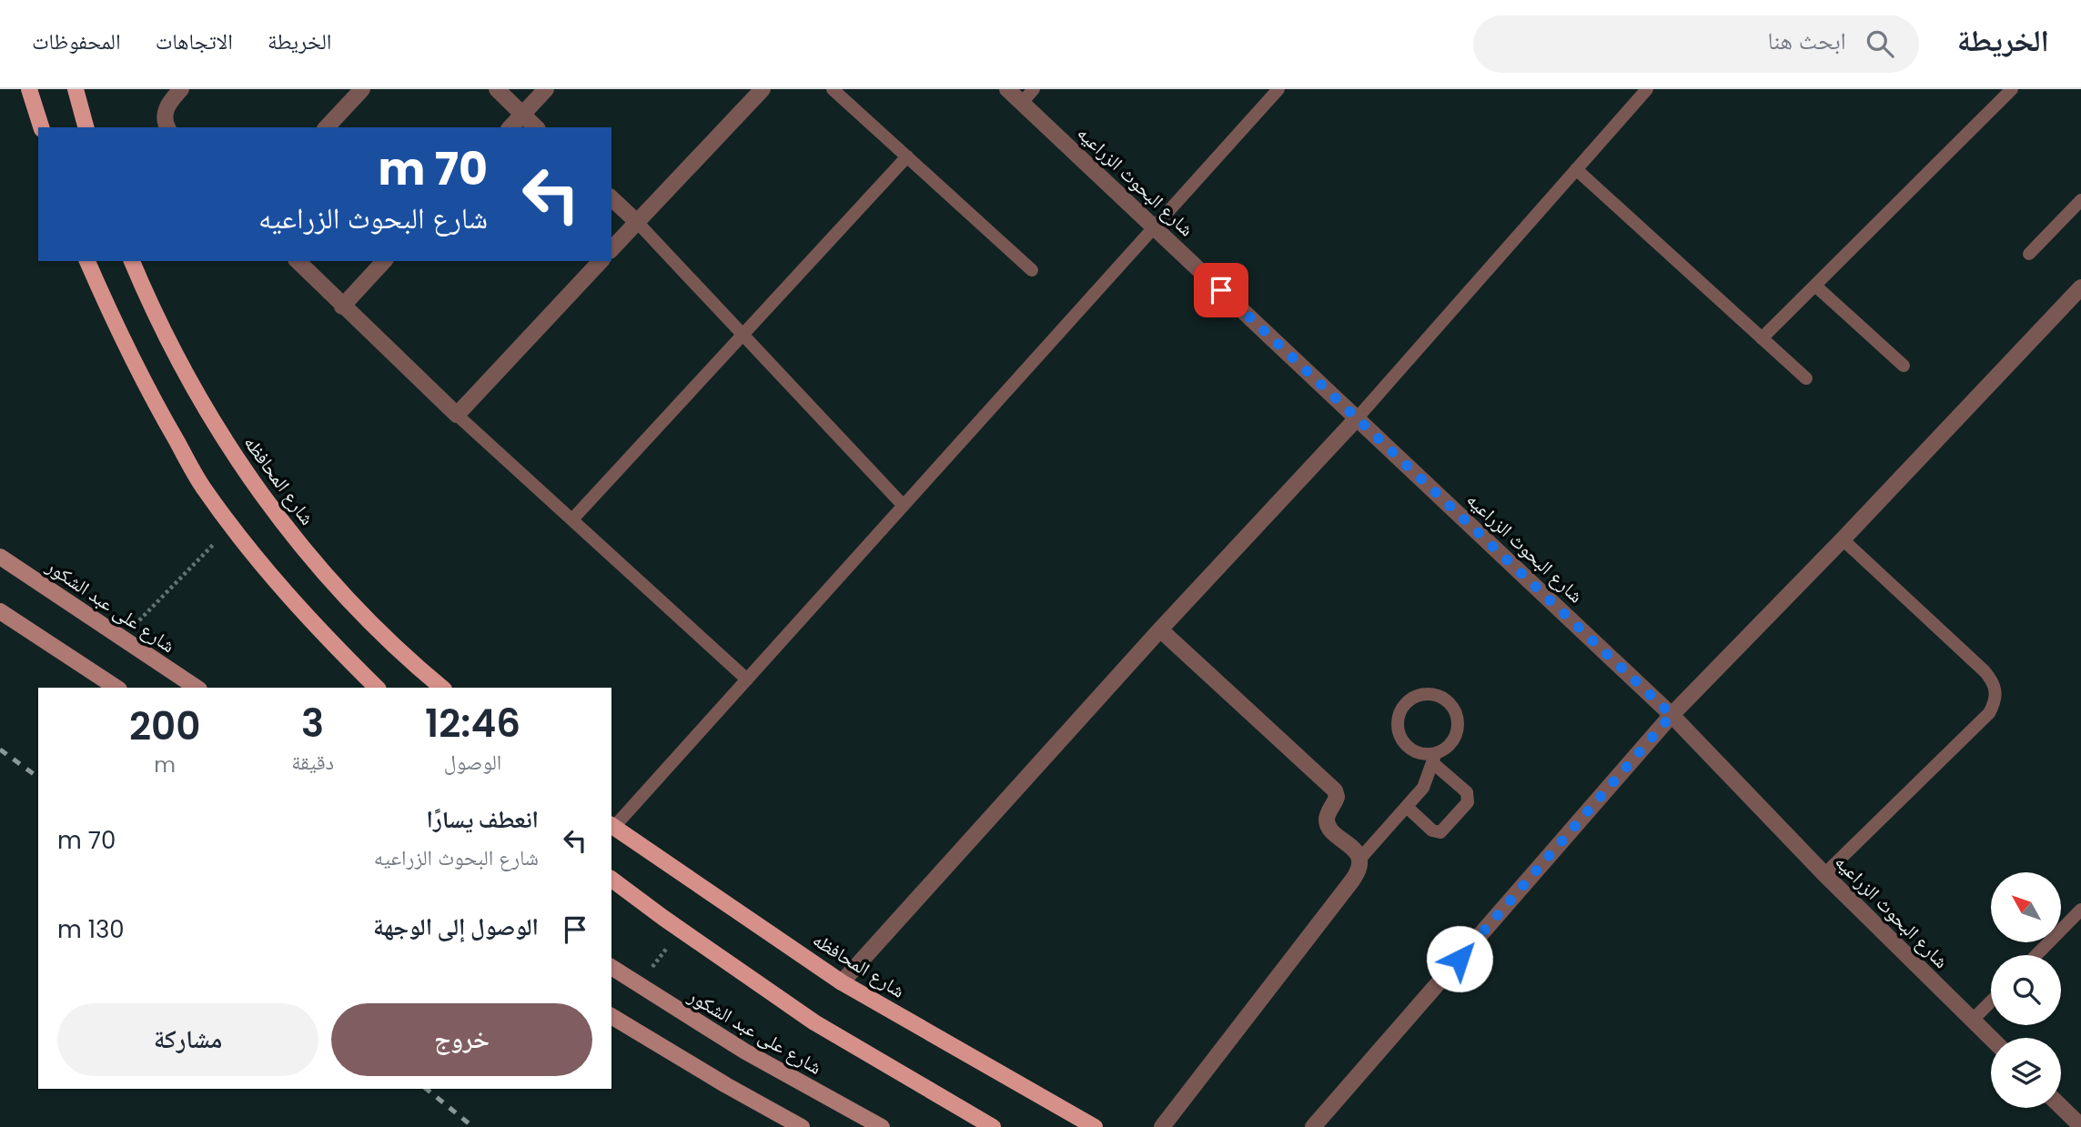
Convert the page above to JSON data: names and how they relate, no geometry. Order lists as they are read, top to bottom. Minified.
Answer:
{"streets":{"main road":["شارع المحافظه","شارع على عبد الشكور"],"street":["شارع البحوث الزراعيه"]},"north":"top left","page":{"header":"الخريطة","search":"ابحث هنا","nav":["الخريطة","الاتجاهات","المحفوظات"],"turn":["70 m","شارع البحوث الزراعيه"],"eta":["12:46","الوصول","3","دقيقة","200","m"],"list":[{"name":"انعطف يسارًا","note":"شارع البحوث الزراعيه","value":"70 m"},{"name":"الوصول إلى الوجهة","value":"130 m"}],"buttons":["خروج","مشاركة"]}}
